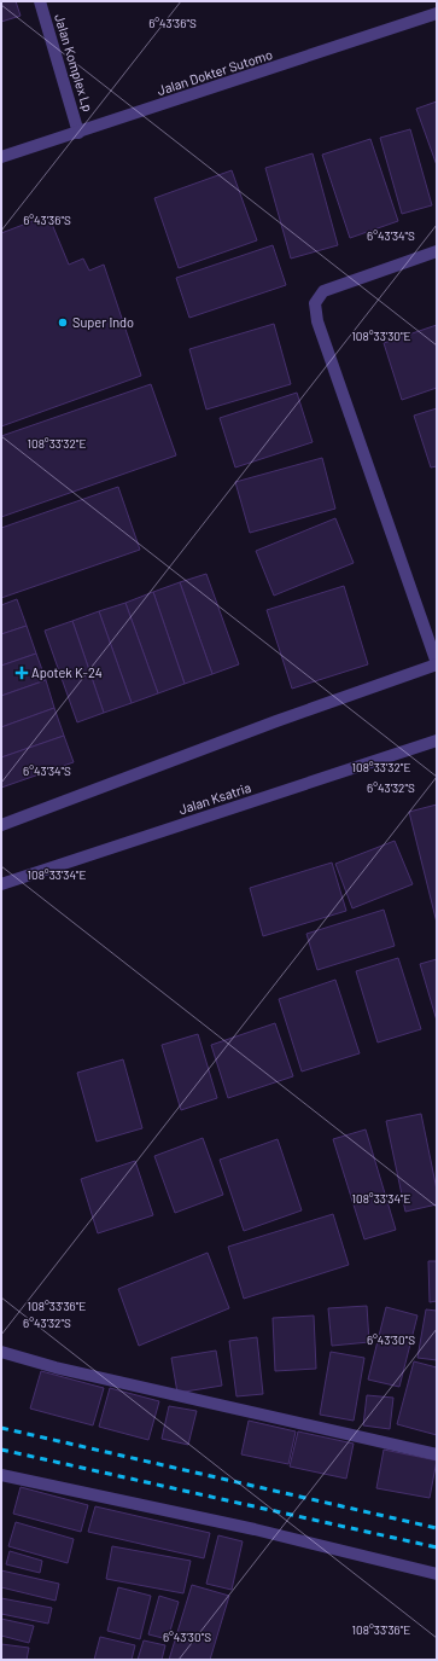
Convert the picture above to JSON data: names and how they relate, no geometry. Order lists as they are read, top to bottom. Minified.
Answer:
{"streets":{"street":["Jalan Komplex Lp","Jalan Dokter Sutomo","Jalan Ksatria"]},"crossings":[["Jalan Komplex Lp","Jalan Dokter Sutomo"]],"places":{"other":["Super Indo"],"health":["Apotek K-24"]},"coordinates":["6°43'36\"S","6°43'34\"S","108°33'30\"E","108°33'32\"E","6°43'32\"S","108°33'34\"E","108°33'36\"E","6°43'30\"S"]}
